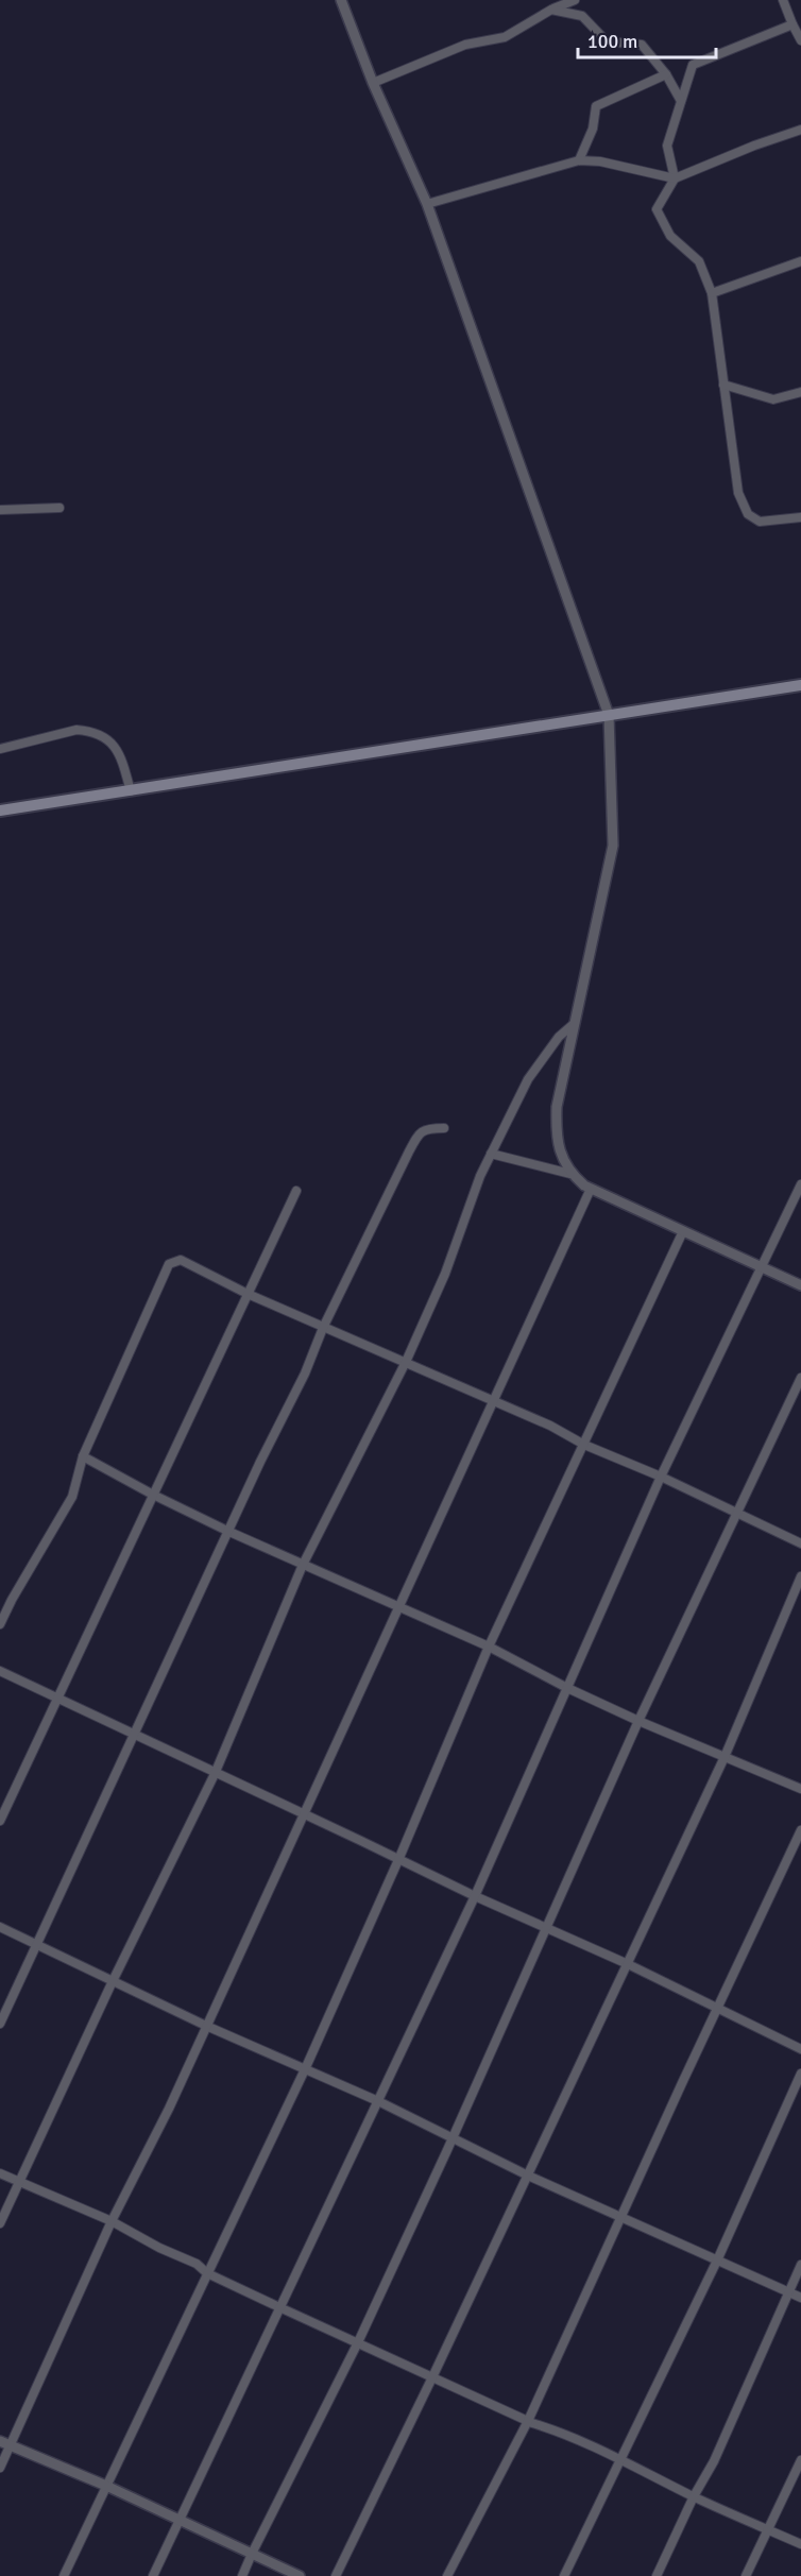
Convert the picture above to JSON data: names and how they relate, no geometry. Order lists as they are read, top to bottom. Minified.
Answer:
{"scale_bar":"100 m"}
